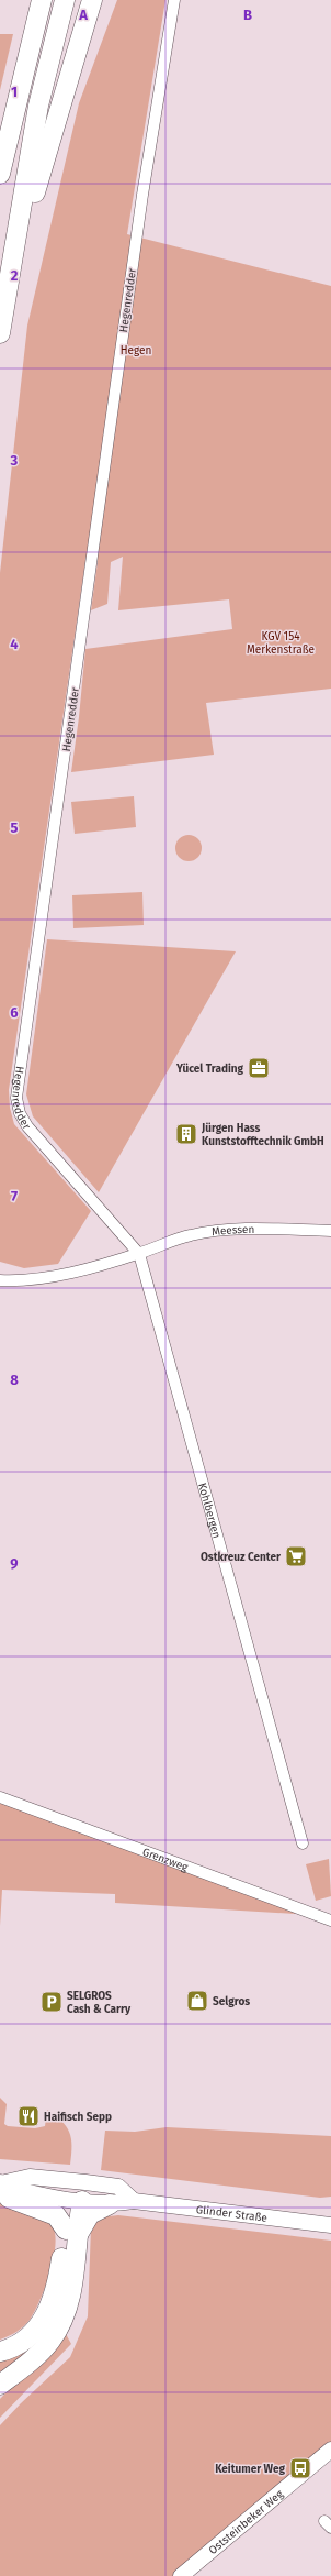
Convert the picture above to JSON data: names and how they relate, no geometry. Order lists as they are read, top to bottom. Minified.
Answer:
{"streets":{"main road":["Glinder Straße","Oststeinbeker Weg"],"street":["Hegenredder","Meessen","Kohlbergen","Grenzweg"]},"crossings":[["Hegenredder","Meessen"],["Hegenredder","Kohlbergen"],["Meessen","Kohlbergen"]],"parks":["Hegen","KGV 154 Merkenstraße"],"places":{"office":["Yücel Trading"],"building":["Jürgen Hass Kunststofftechnik GmbH"],"supermarket":["Ostkreuz Center"],"shop":["Selgros"],"parking":["SELGROS Cash & Carry"],"restaurant":["Haifisch Sepp"],"bus stop":["Keitumer Weg"]},"grid":{"columns":["A","B"],"rows":["1","2","3","4","5","6","7","8","9"]}}
